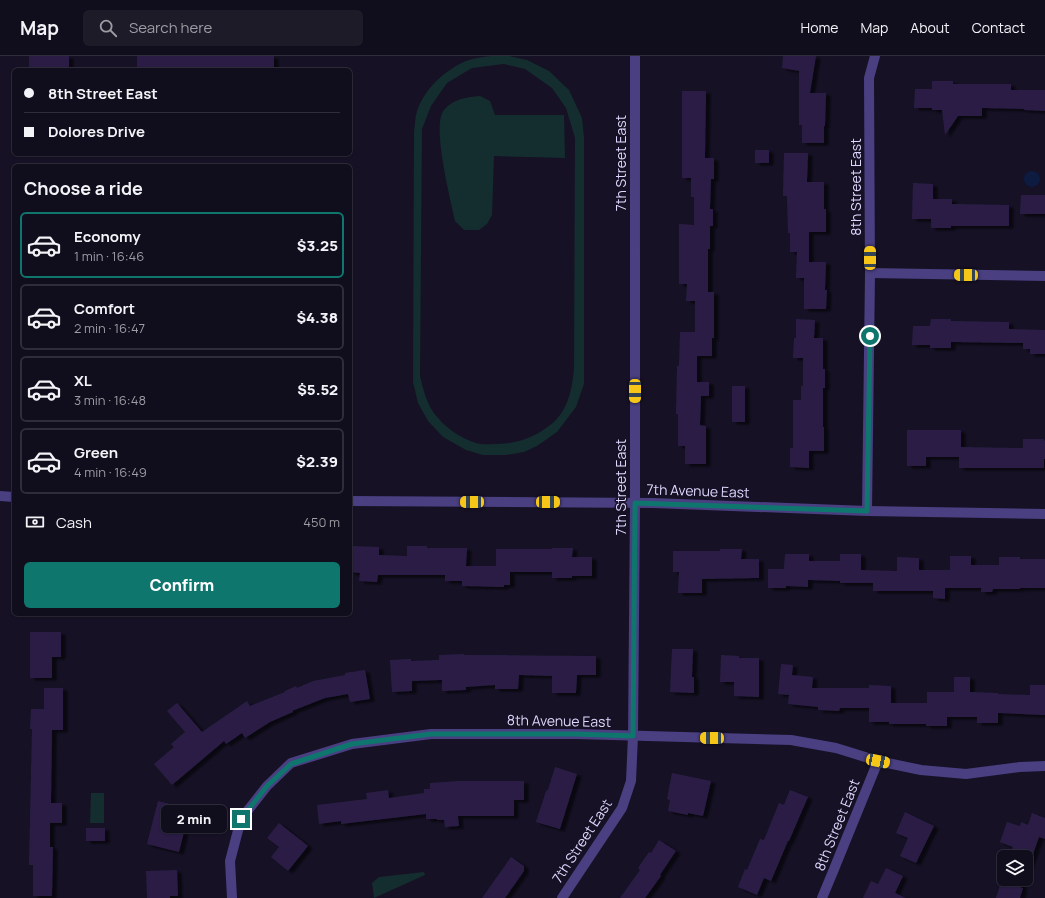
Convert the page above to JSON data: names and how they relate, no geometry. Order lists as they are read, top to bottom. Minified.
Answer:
{"streets":{"street":["7th Street East","8th Street East","7th Avenue East","8th Avenue East"]},"crossings":[["7th Street East","7th Avenue East"],["7th Street East","8th Avenue East"],["8th Street East","7th Avenue East"],["8th Street East","8th Avenue East"]],"page":{"header":"Map","search":"Search here","nav":["Home","Map","About","Contact"],"banner":["8th Street East","Dolores Drive"],"heading":"Choose a ride","list":[{"name":"Economy","note":"1 min · 16:46","value":"$3.25"},{"name":"Comfort","note":"2 min · 16:47","value":"$4.38"},{"name":"XL","note":"3 min · 16:48","value":"$5.52"},{"name":"Green","note":"4 min · 16:49","value":"$2.39"}],"pay":["Cash","450 m"],"buttons":"Confirm","bubble":"2 min"}}
